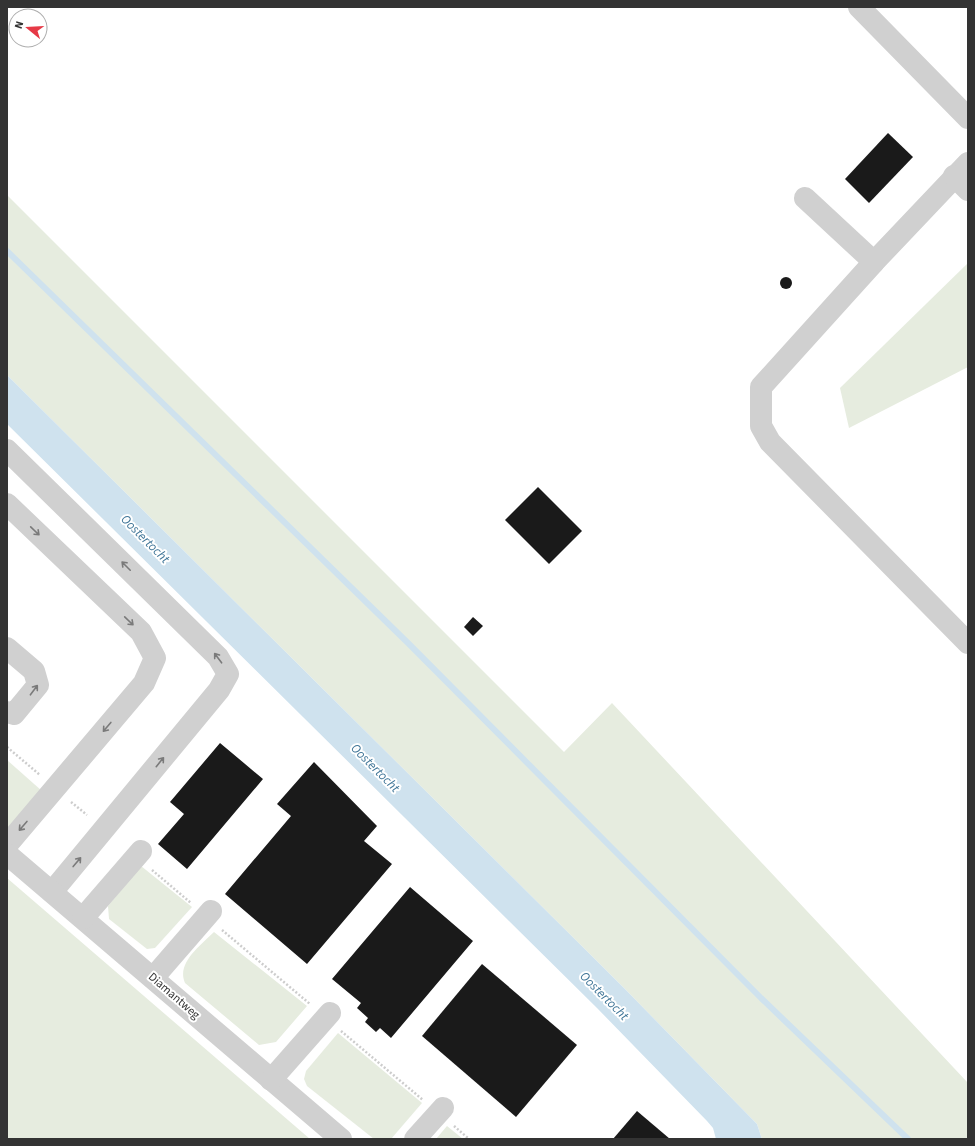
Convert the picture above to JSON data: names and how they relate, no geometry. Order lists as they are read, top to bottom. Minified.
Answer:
{"streets":{"street":["Diamantweg"]},"water":["Oostertocht"],"north":"left"}
